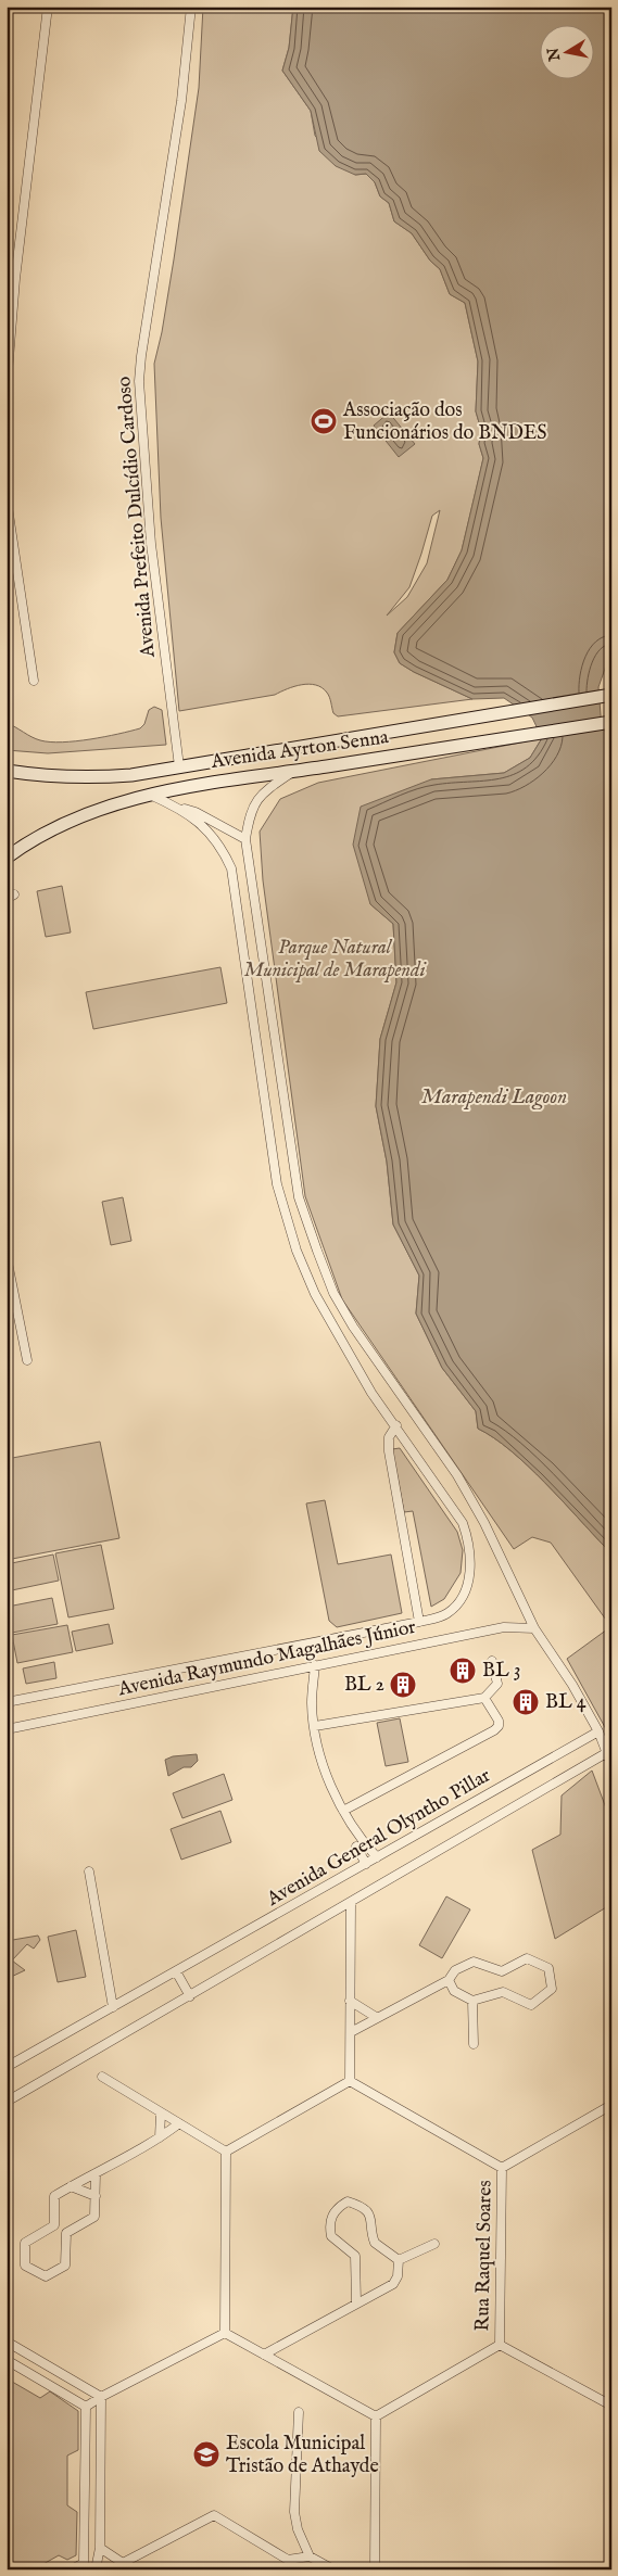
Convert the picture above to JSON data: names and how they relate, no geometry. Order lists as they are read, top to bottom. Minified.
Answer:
{"streets":{"main road":["Avenida Ayrton Senna"],"street":["Avenida Prefeito Dulcídio Cardoso","Avenida Raymundo Magalhães Júnior","Avenida General Olyntho Pillar","Rua Raquel Soares"]},"crossings":[["Avenida Prefeito Dulcídio Cardoso","Avenida Ayrton Senna"]],"water":["Marapendi Lagoon"],"parks":["Parque Natural Municipal de Marapendi"],"places":{"sports":["Associação dos Funcionários do BNDES"],"building":["BL 3","BL 2","BL 4"],"school or university":["Escola Municipal Tristão de Athayde"]},"north":"left"}
